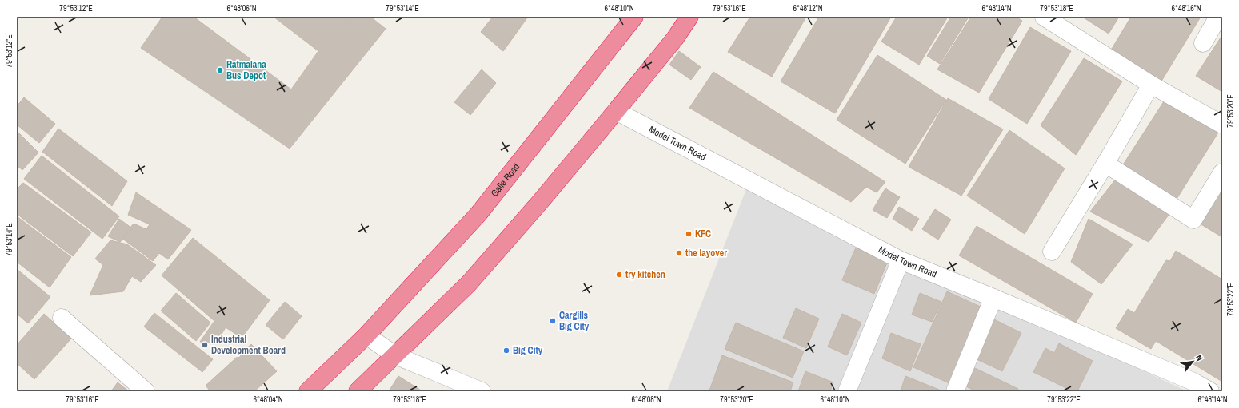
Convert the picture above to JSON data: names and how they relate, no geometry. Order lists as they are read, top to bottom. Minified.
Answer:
{"streets":{"highway":["Galle Road"],"street":["Model Town Road"]},"places":["Ratmalana Bus Depot","KFC","the layover","try kitchen","Cargills Big City","Industrial Development Board","Big City"],"north":"top right","coordinates":["79°53'12\"E","6°48'06\"N","79°53'14\"E","6°48'10\"N","79°53'16\"E","6°48'12\"N","6°48'14\"N","79°53'18\"E","6°48'16\"N","79°53'20\"E","79°53'22\"E","6°48'04\"N","6°48'08\"N"]}
